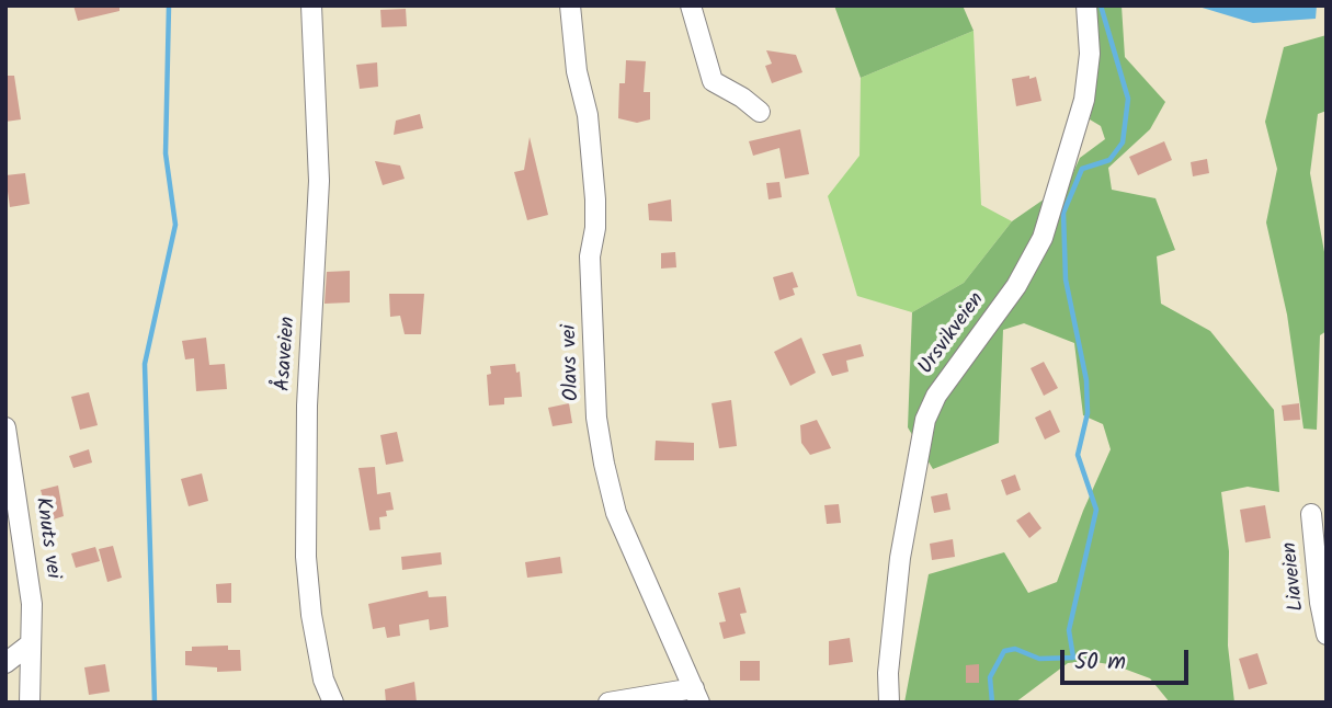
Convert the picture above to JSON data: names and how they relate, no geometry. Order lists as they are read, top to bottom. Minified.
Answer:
{"streets":{"street":["Ursvikveien","Åsaveien","Olavs vei","Knuts vei","Liaveien"]},"scale_bar":"50 m"}
